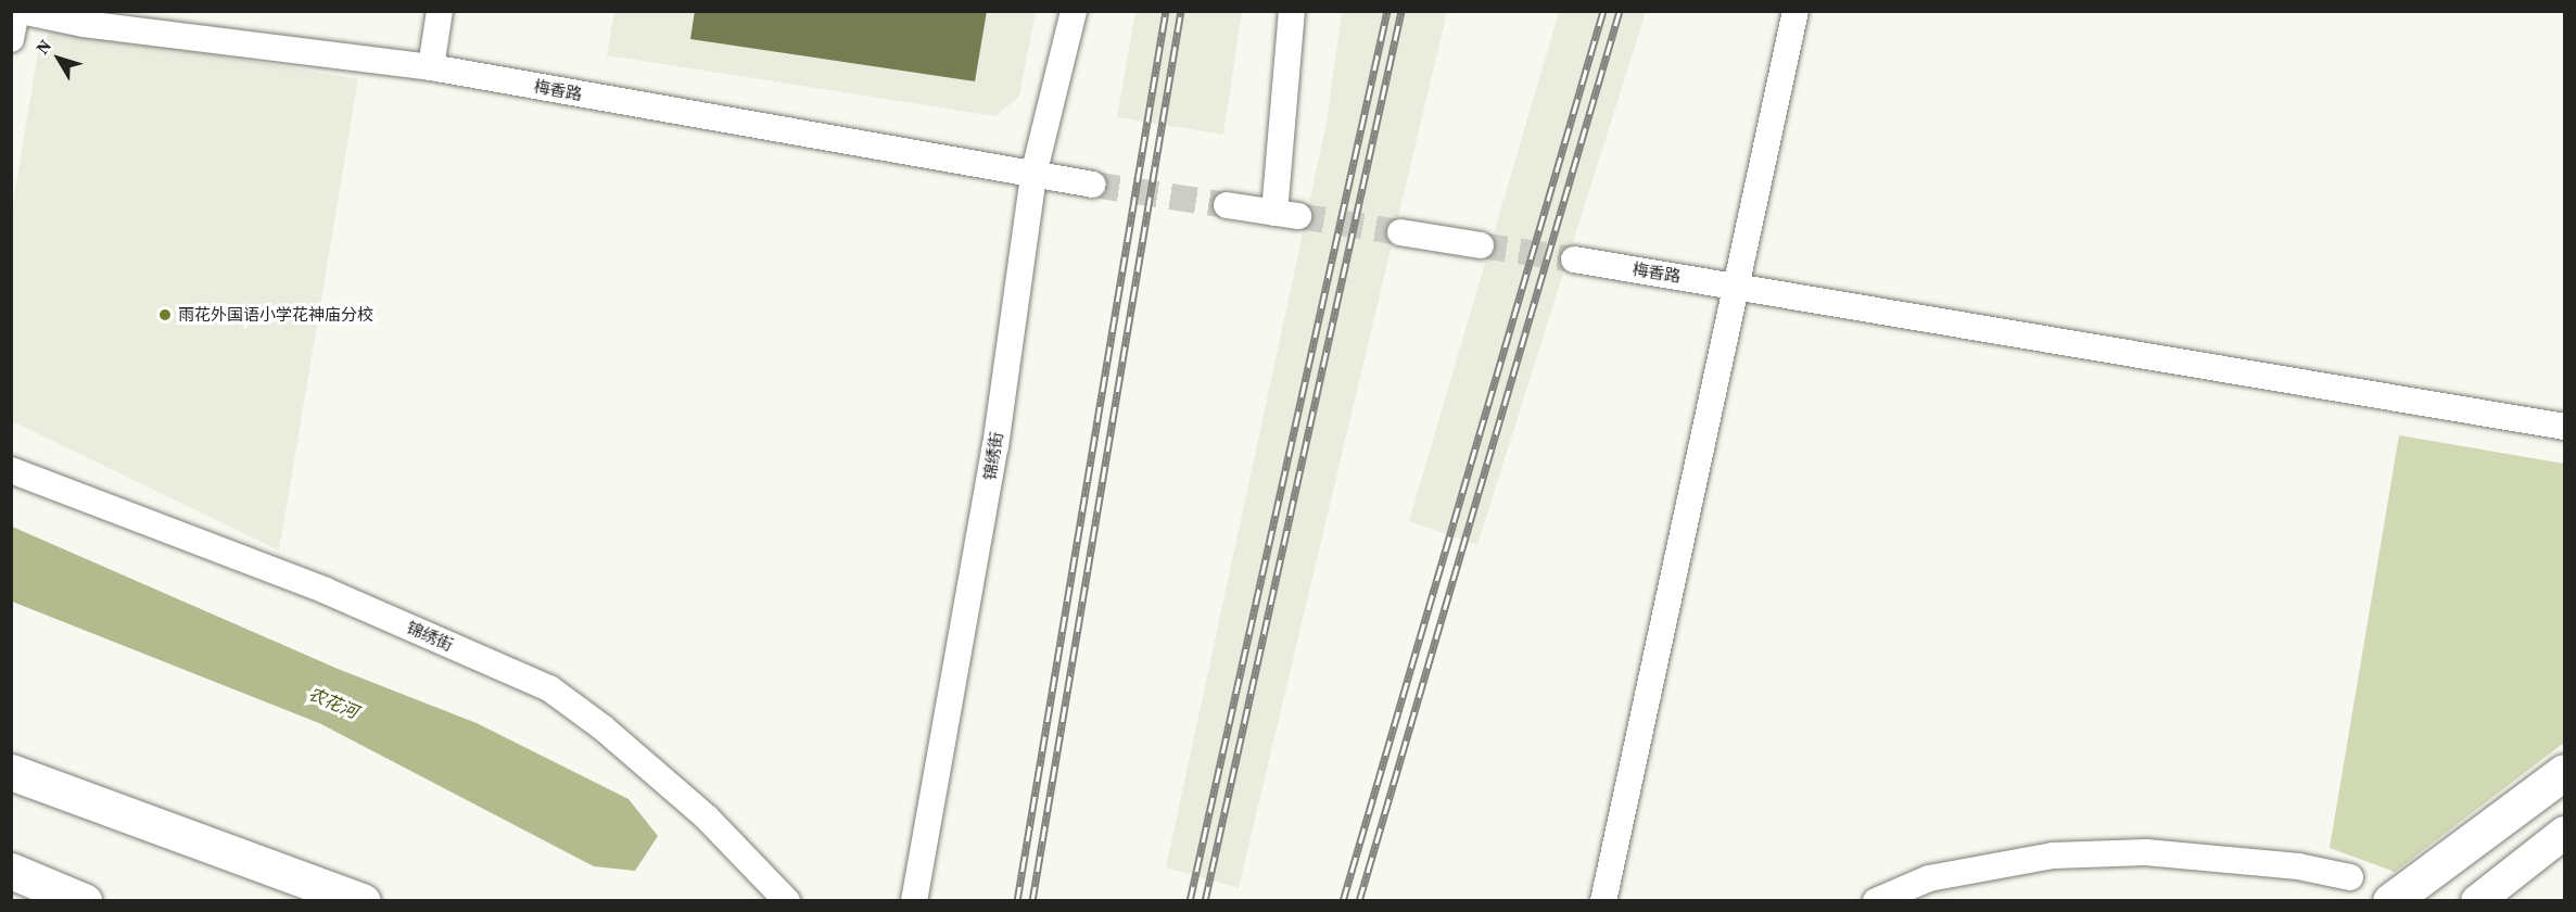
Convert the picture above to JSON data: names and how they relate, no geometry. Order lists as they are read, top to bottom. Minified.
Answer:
{"streets":{"street":["梅香路","锦绣街"]},"crossings":[["梅香路","锦绣街"]],"water":["农花河"],"places":["雨花外国语小学花神庙分校"],"north":"top left"}
